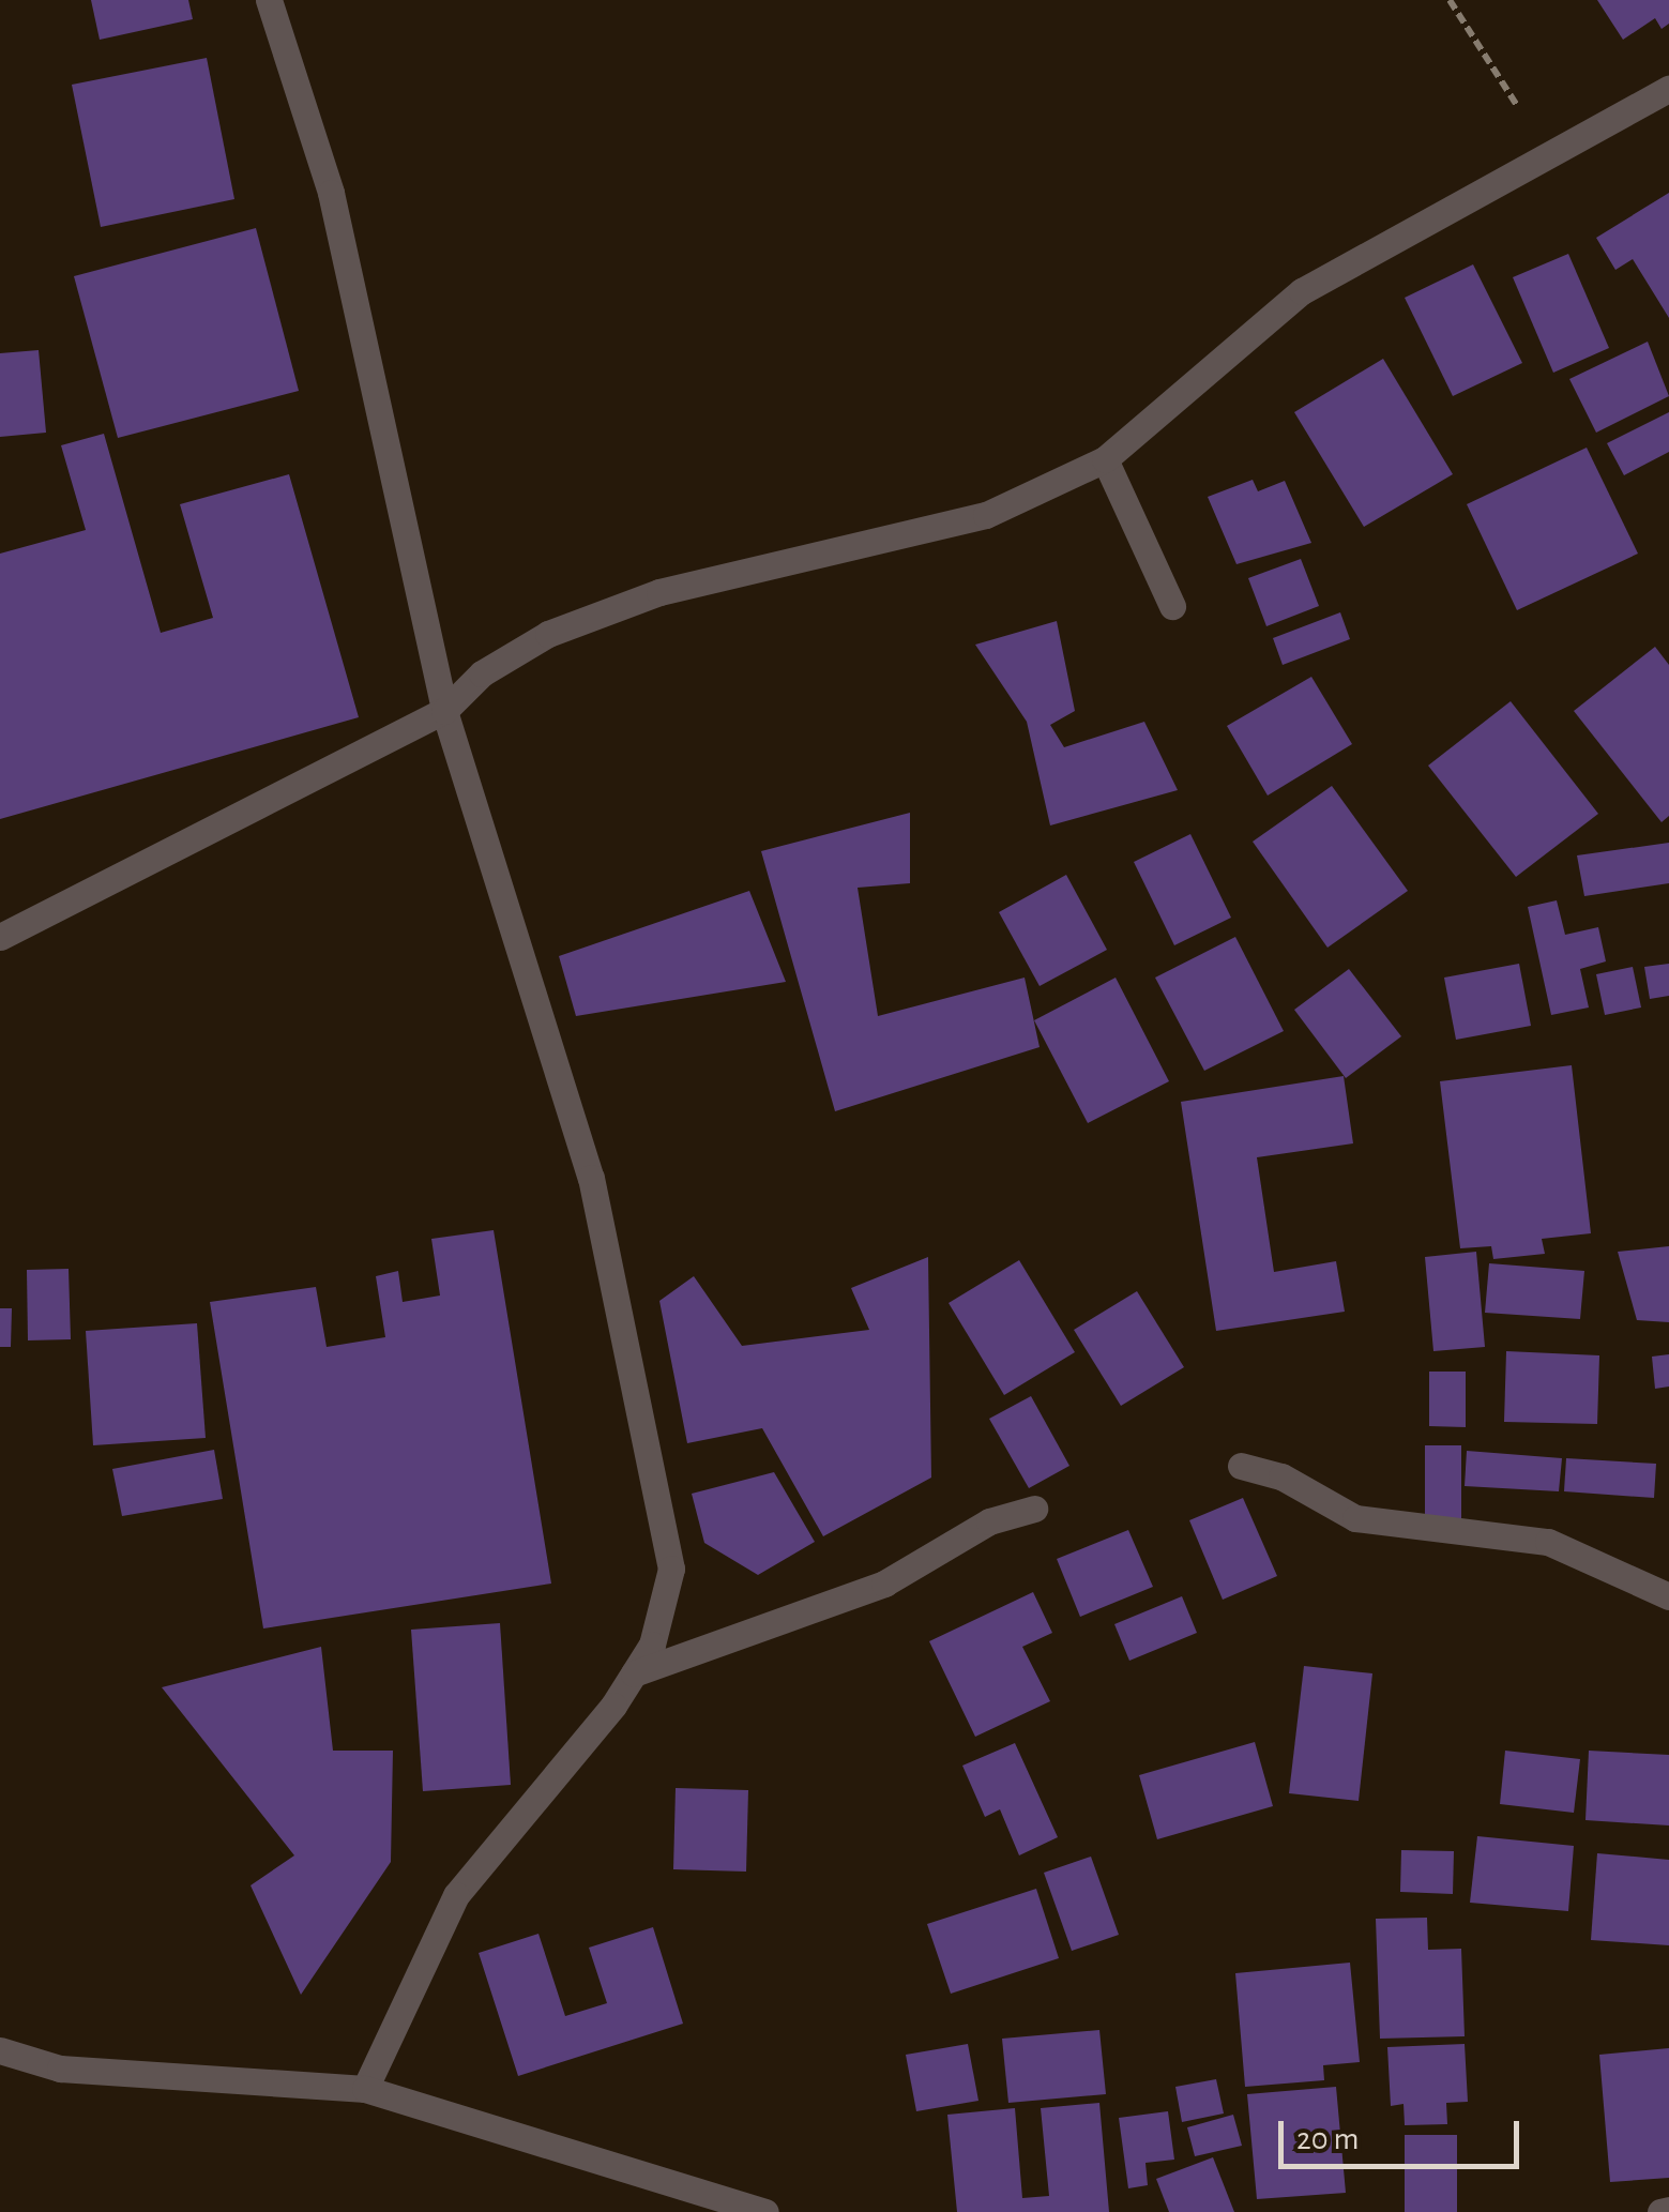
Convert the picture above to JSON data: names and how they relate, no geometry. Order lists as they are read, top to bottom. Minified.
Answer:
{"scale_bar":"20 m"}
